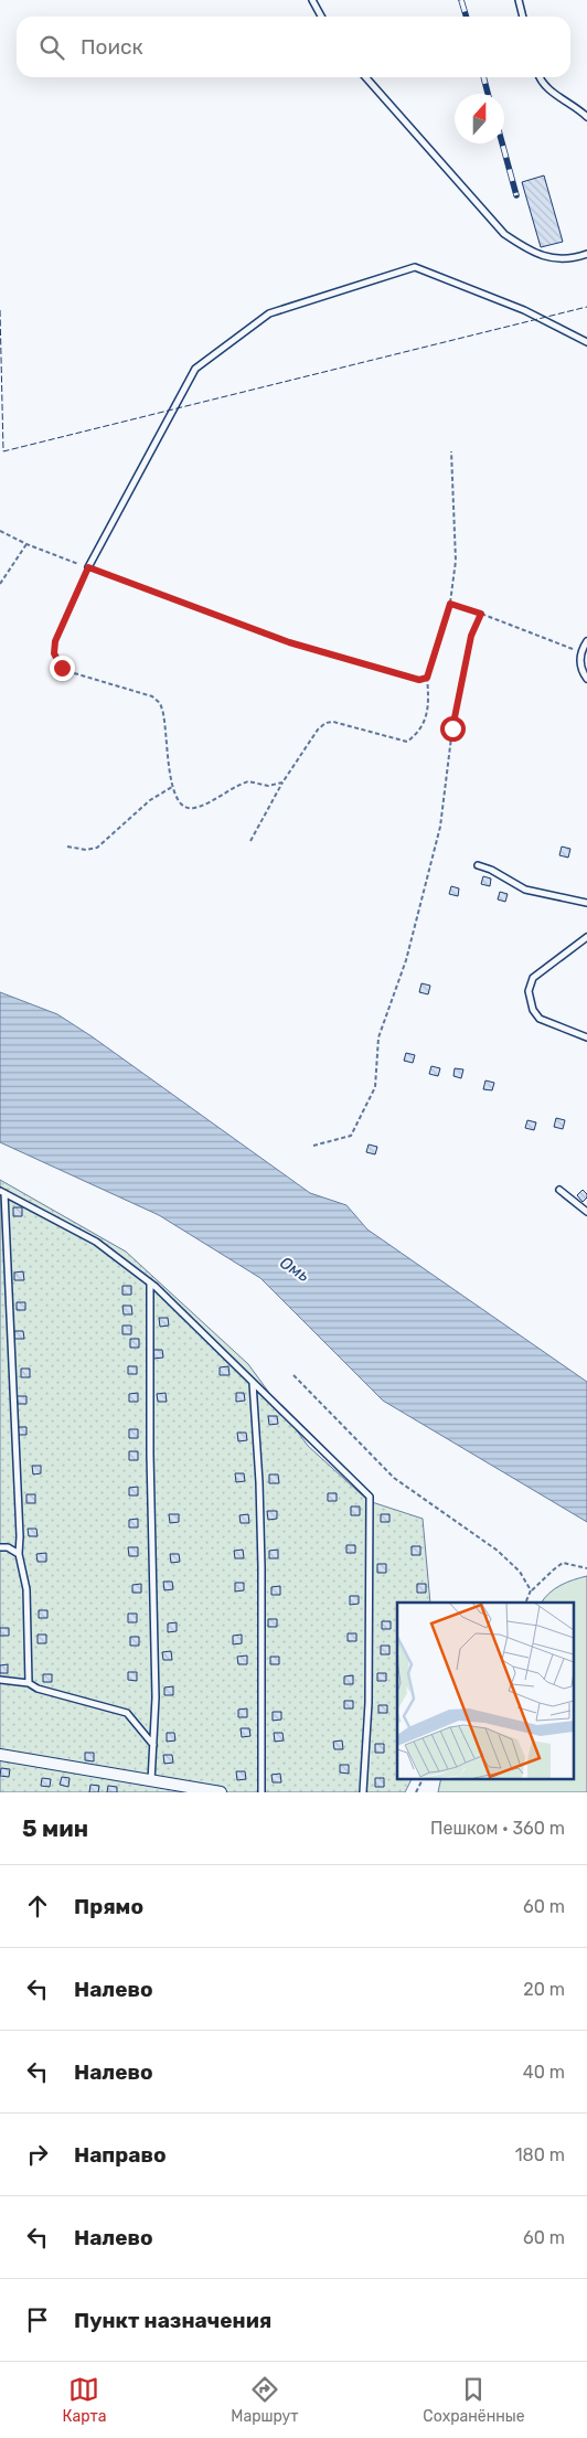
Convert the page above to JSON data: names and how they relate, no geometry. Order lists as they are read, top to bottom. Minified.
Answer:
{"water":["Омь"],"north":"top","page":{"search":"Поиск","heading":["5 мин","Пешком · 360 m"],"list":[["Прямо","60 m"],["Налево","20 m"],["Налево","40 m"],["Направо","180 m"],["Налево","60 m"],"Пункт назначения"],"nav":["Карта","Маршрут","Сохранённые"]}}
